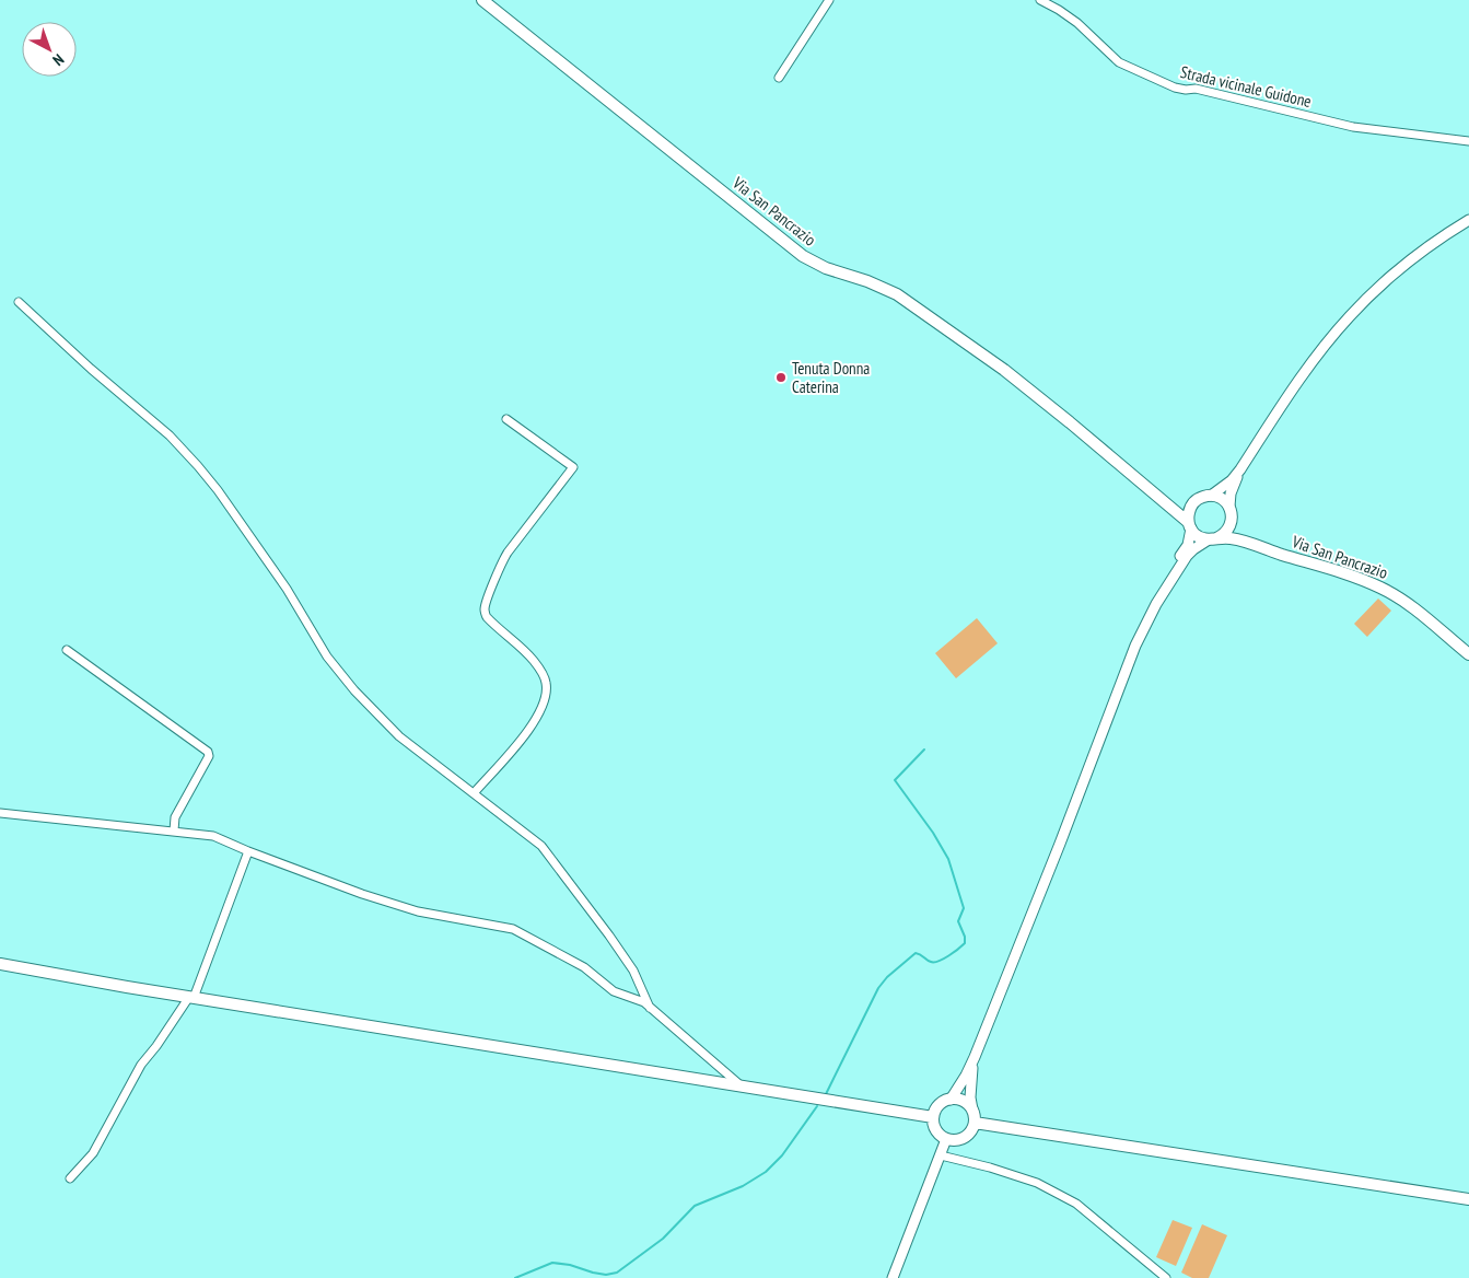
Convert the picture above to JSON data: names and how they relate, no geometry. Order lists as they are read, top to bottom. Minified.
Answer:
{"streets":{"main road":["Via San Pancrazio"],"street":["Strada vicinale Guidone"]},"places":["Tenuta Donna Caterina"],"north":"bottom right"}
